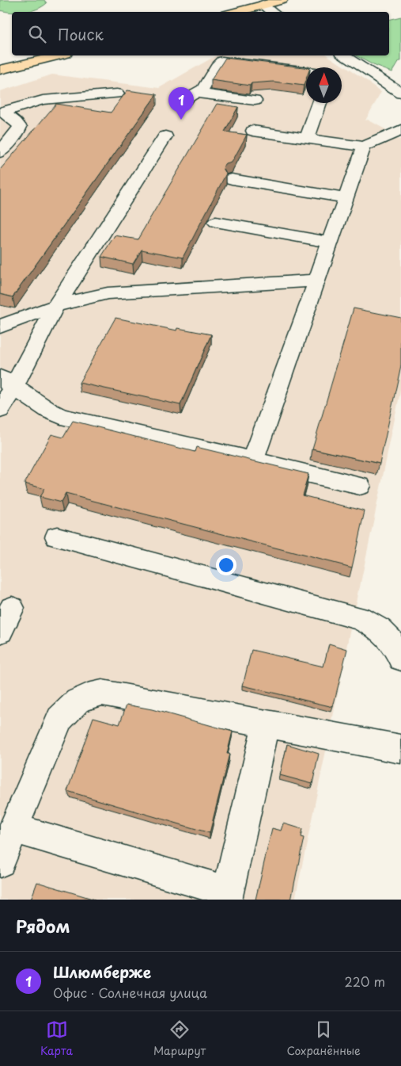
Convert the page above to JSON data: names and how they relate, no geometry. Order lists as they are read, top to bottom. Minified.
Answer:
{"north":"top","page":{"search":"Поиск","pins":"1","heading":"Рядом","list":[{"mark":"1","name":"Шлюмберже","note":"Офис · Солнечная улица","value":"220 m"}],"nav":["Карта","Маршрут","Сохранённые"]}}
